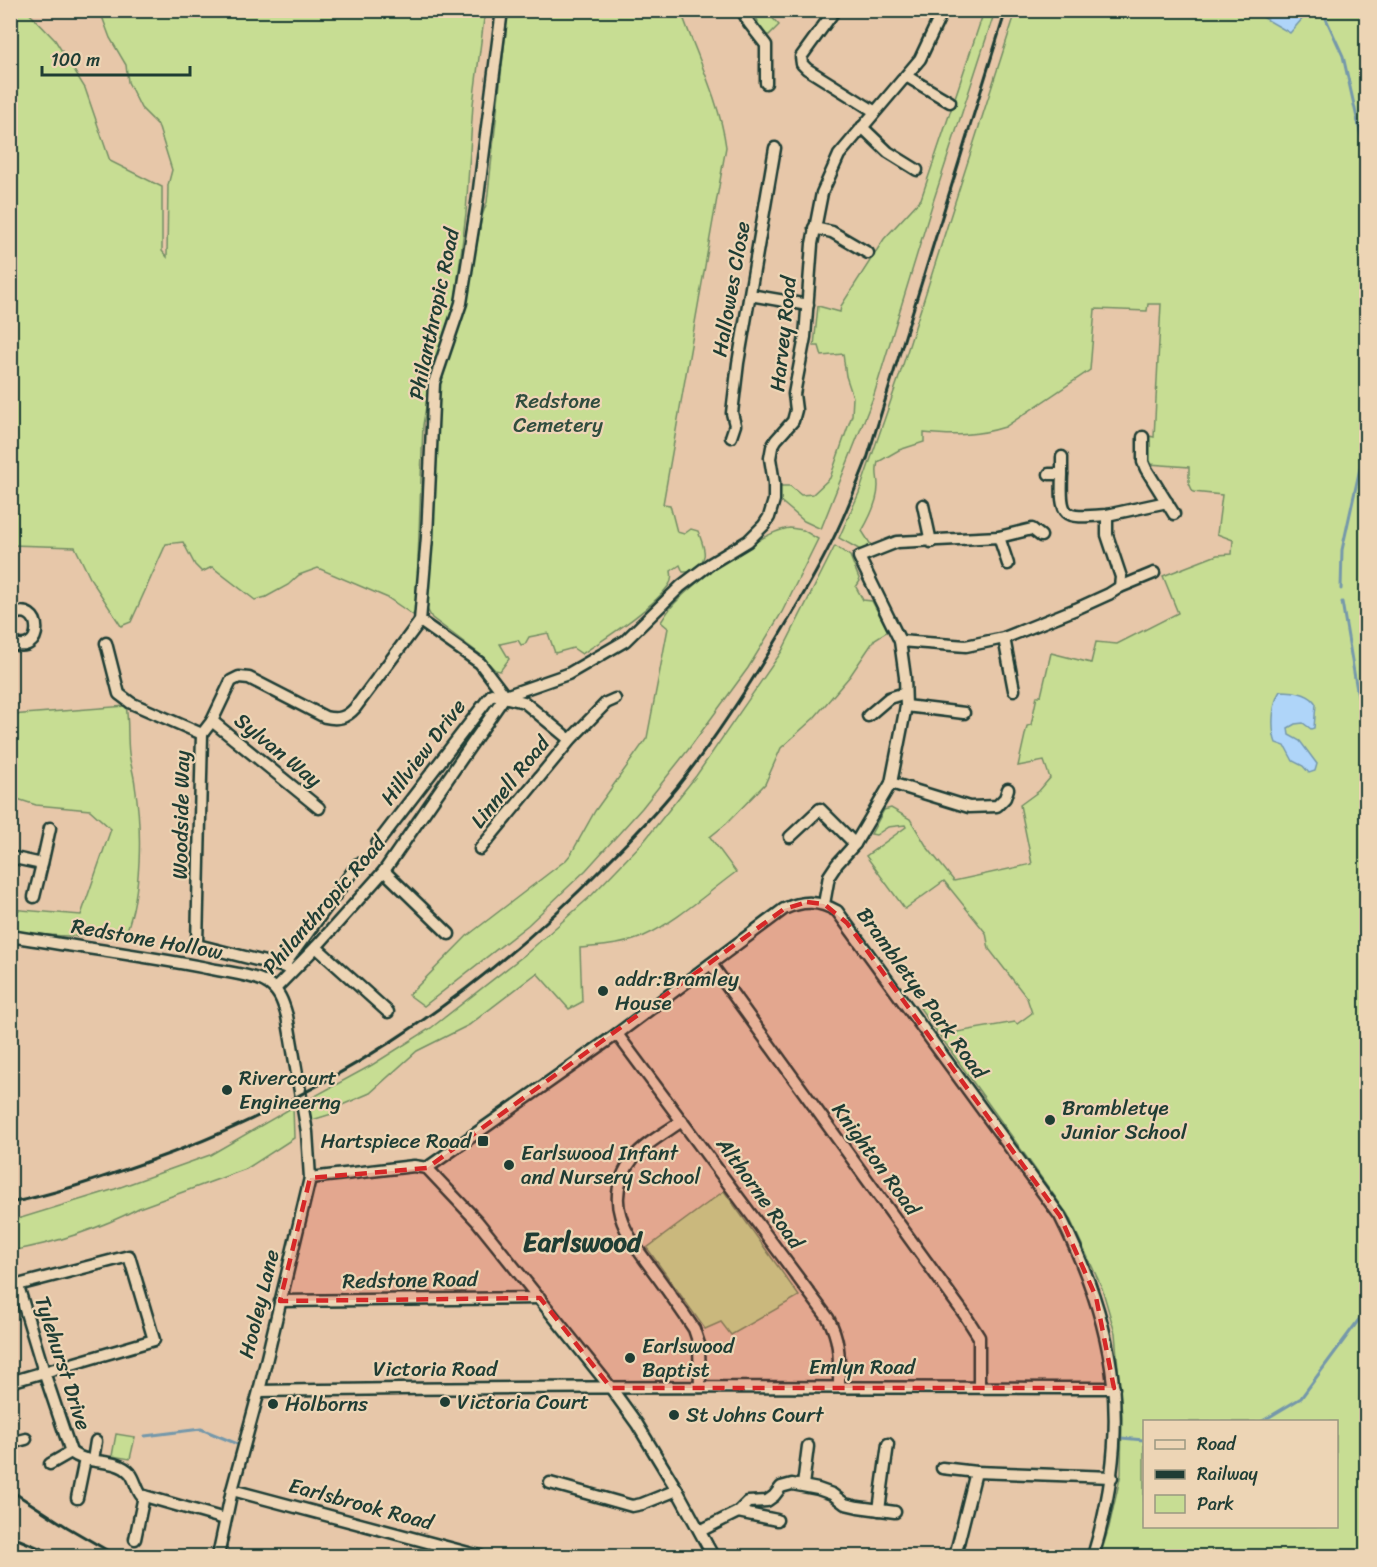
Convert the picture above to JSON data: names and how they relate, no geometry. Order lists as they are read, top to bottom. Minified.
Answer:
{"streets":{"street":["Hallowes Close","Philanthropic Road","Harvey Road","Sylvan Way","Hillview Drive","Linnell Road","Woodside Way","Redstone Hollow","Brambletye Park Road","Knighton Road","Althorne Road","Redstone Road","Hooley Lane","Tylehurst Drive","Emlyn Road","Victoria Road","Earlsbrook Road"]},"crossings":[["Philanthropic Road","Harvey Road"],["Philanthropic Road","Sylvan Way"],["Philanthropic Road","Hillview Drive"],["Philanthropic Road","Linnell Road"],["Philanthropic Road","Woodside Way"],["Philanthropic Road","Redstone Hollow"],["Philanthropic Road","Hooley Lane"],["Harvey Road","Hillview Drive"],["Harvey Road","Linnell Road"],["Sylvan Way","Woodside Way"],["Hillview Drive","Linnell Road"],["Brambletye Park Road","Knighton Road"],["Brambletye Park Road","Althorne Road"],["Brambletye Park Road","Emlyn Road"],["Knighton Road","Emlyn Road"],["Althorne Road","Emlyn Road"],["Redstone Road","Hooley Lane"],["Hooley Lane","Victoria Road"],["Hooley Lane","Earlsbrook Road"],["Emlyn Road","Victoria Road"]],"districts":["Earlswood"],"parks":["Redstone Cemetery"],"places":{"other":["addr:Bramley House","Rivercourt Engineerng","Brambletye Junior School","Earlswood Infant and Nursery School","Earlswood Baptist","Victoria Court","Holborns","St Johns Court"],"transit":["Hartspiece Road"]},"legend":["Road","Railway","Park"],"scale_bar":"100 m"}
